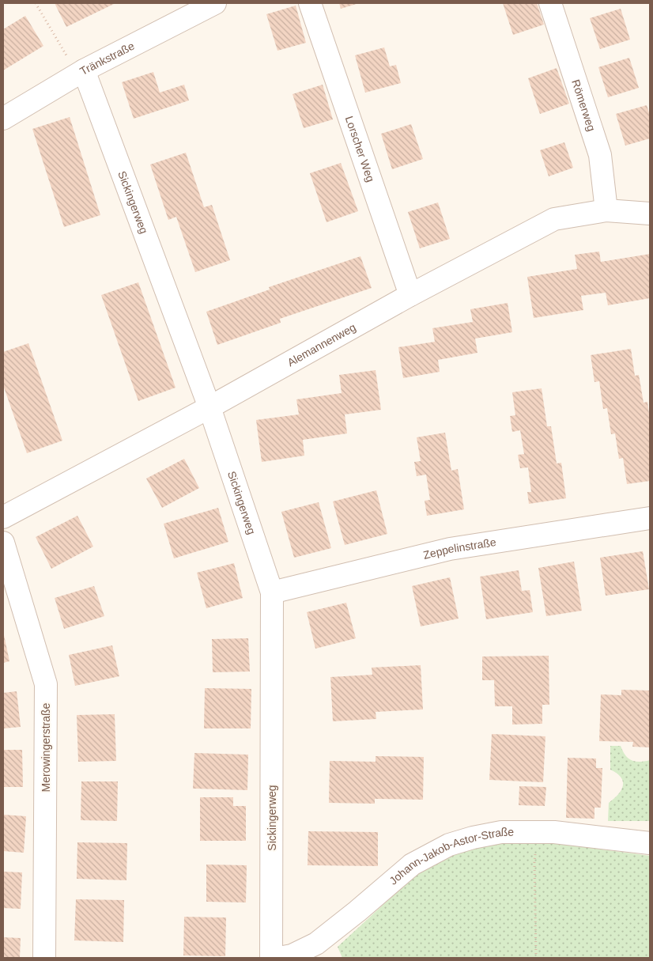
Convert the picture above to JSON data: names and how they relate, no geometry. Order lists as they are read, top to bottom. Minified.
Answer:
{"streets":{"street":["Tränkstraße","Römerweg","Lorscher Weg","Sickingerweg","Alemannenweg","Zeppelinstraße","Merowingerstraße","Johann-Jakob-Astor-Straße"]},"crossings":[["Tränkstraße","Sickingerweg"],["Römerweg","Alemannenweg"],["Lorscher Weg","Alemannenweg"],["Sickingerweg","Alemannenweg"],["Sickingerweg","Zeppelinstraße"]]}
